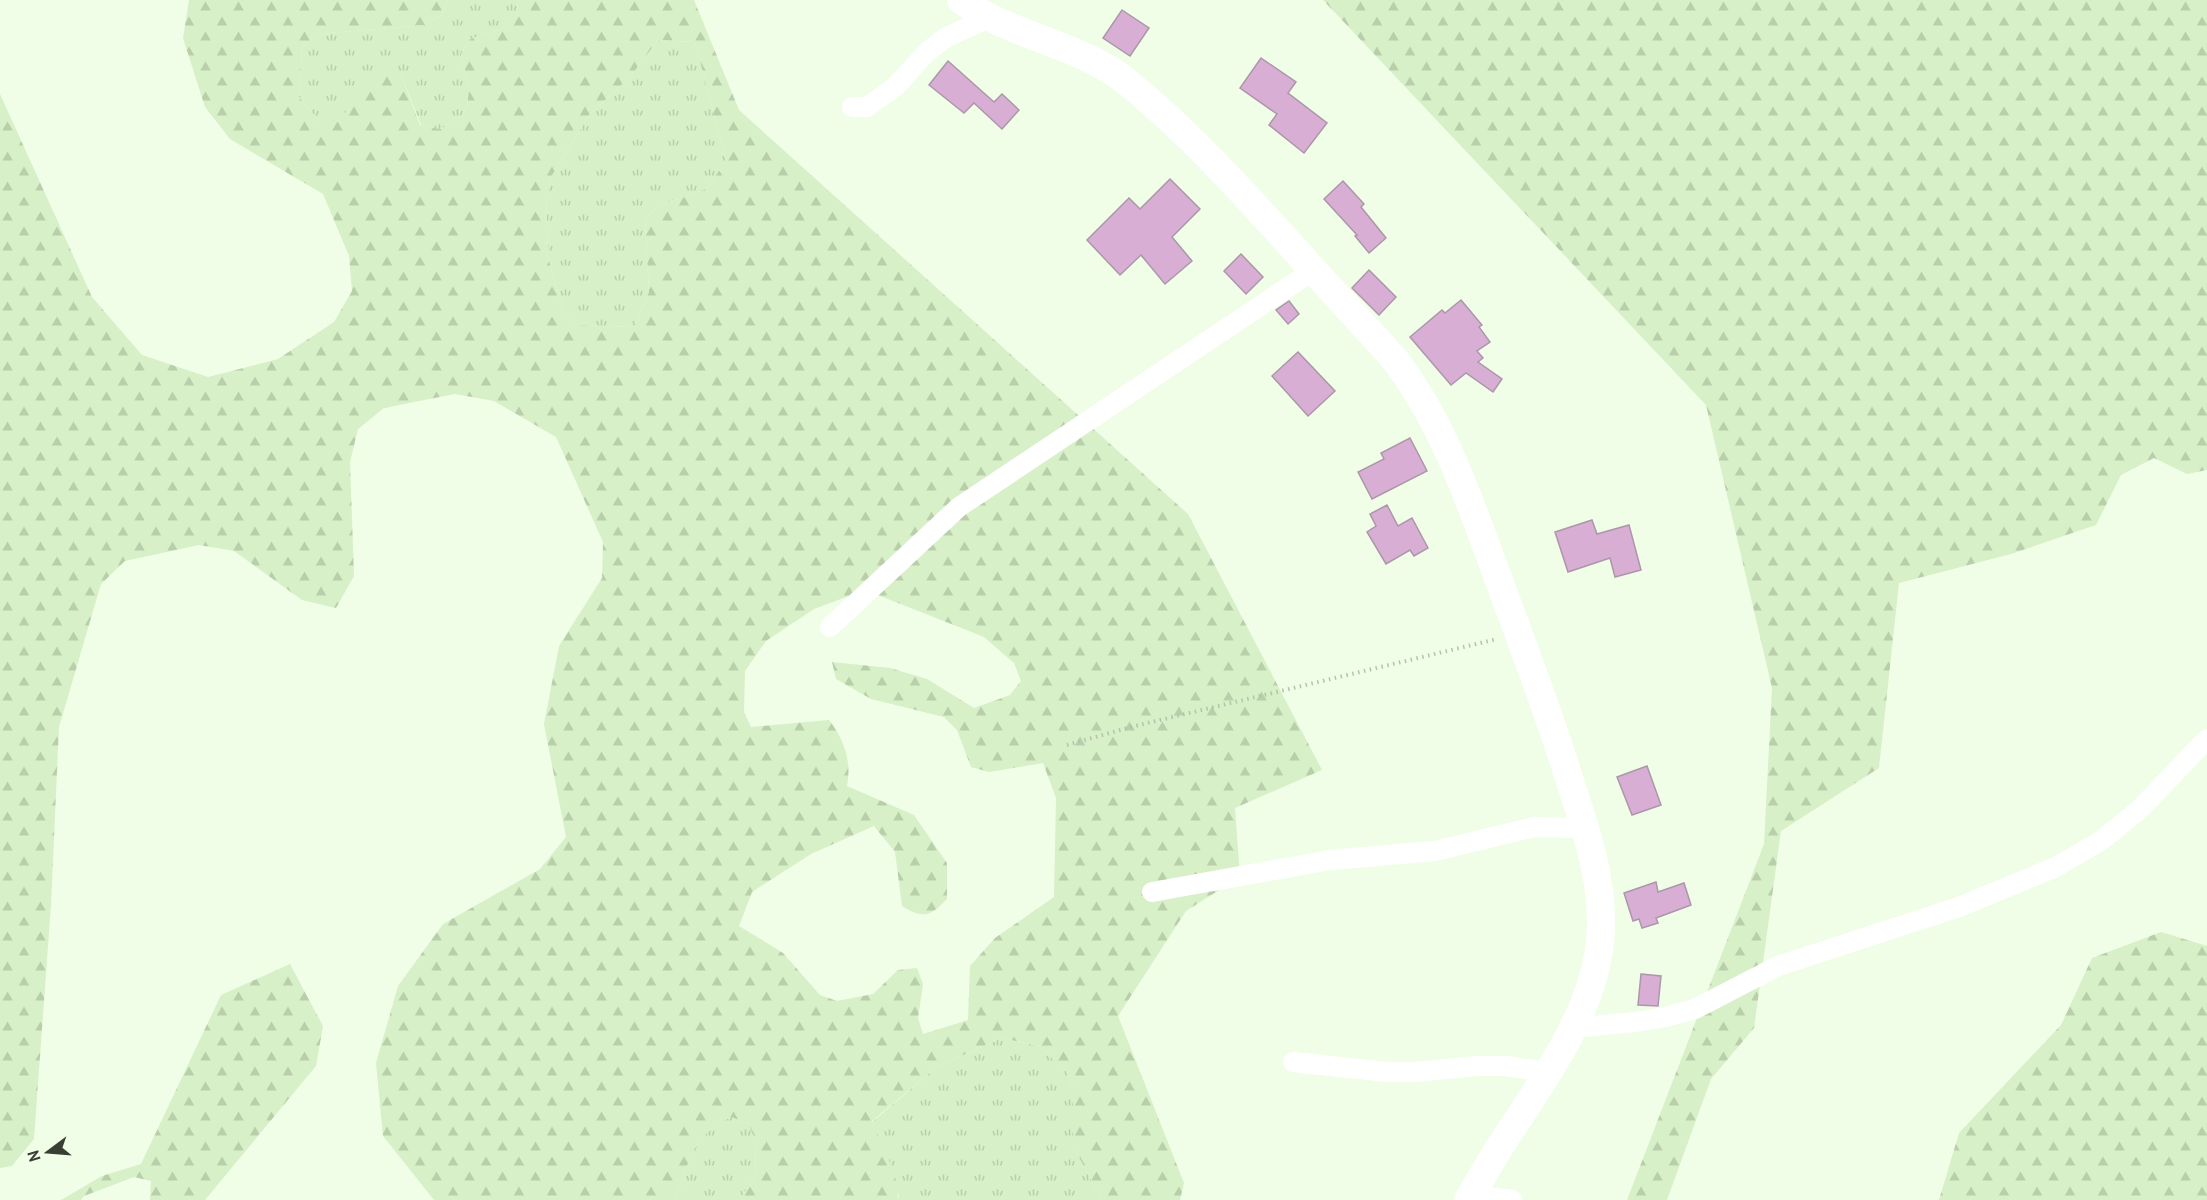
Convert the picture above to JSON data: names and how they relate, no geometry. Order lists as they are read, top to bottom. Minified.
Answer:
{"north":"left"}
